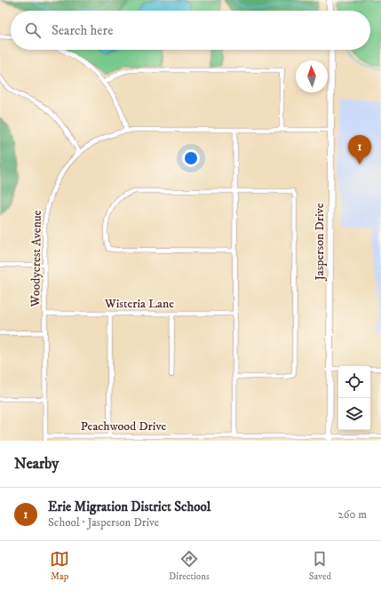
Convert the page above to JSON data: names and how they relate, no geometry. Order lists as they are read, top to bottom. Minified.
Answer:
{"streets":{"street":["Jasperson Drive","Woodycrest Avenue","Wisteria Lane","Peachwood Drive"]},"crossings":[["Jasperson Drive","Woodycrest Avenue"],["Jasperson Drive","Peachwood Drive"],["Woodycrest Avenue","Wisteria Lane"],["Woodycrest Avenue","Peachwood Drive"]],"north":"top","page":{"search":"Search here","pins":"1","heading":"Nearby","list":[{"mark":"1","name":"Erie Migration District School","note":"School · Jasperson Drive","value":"260 m"}],"nav":["Map","Directions","Saved"]}}
